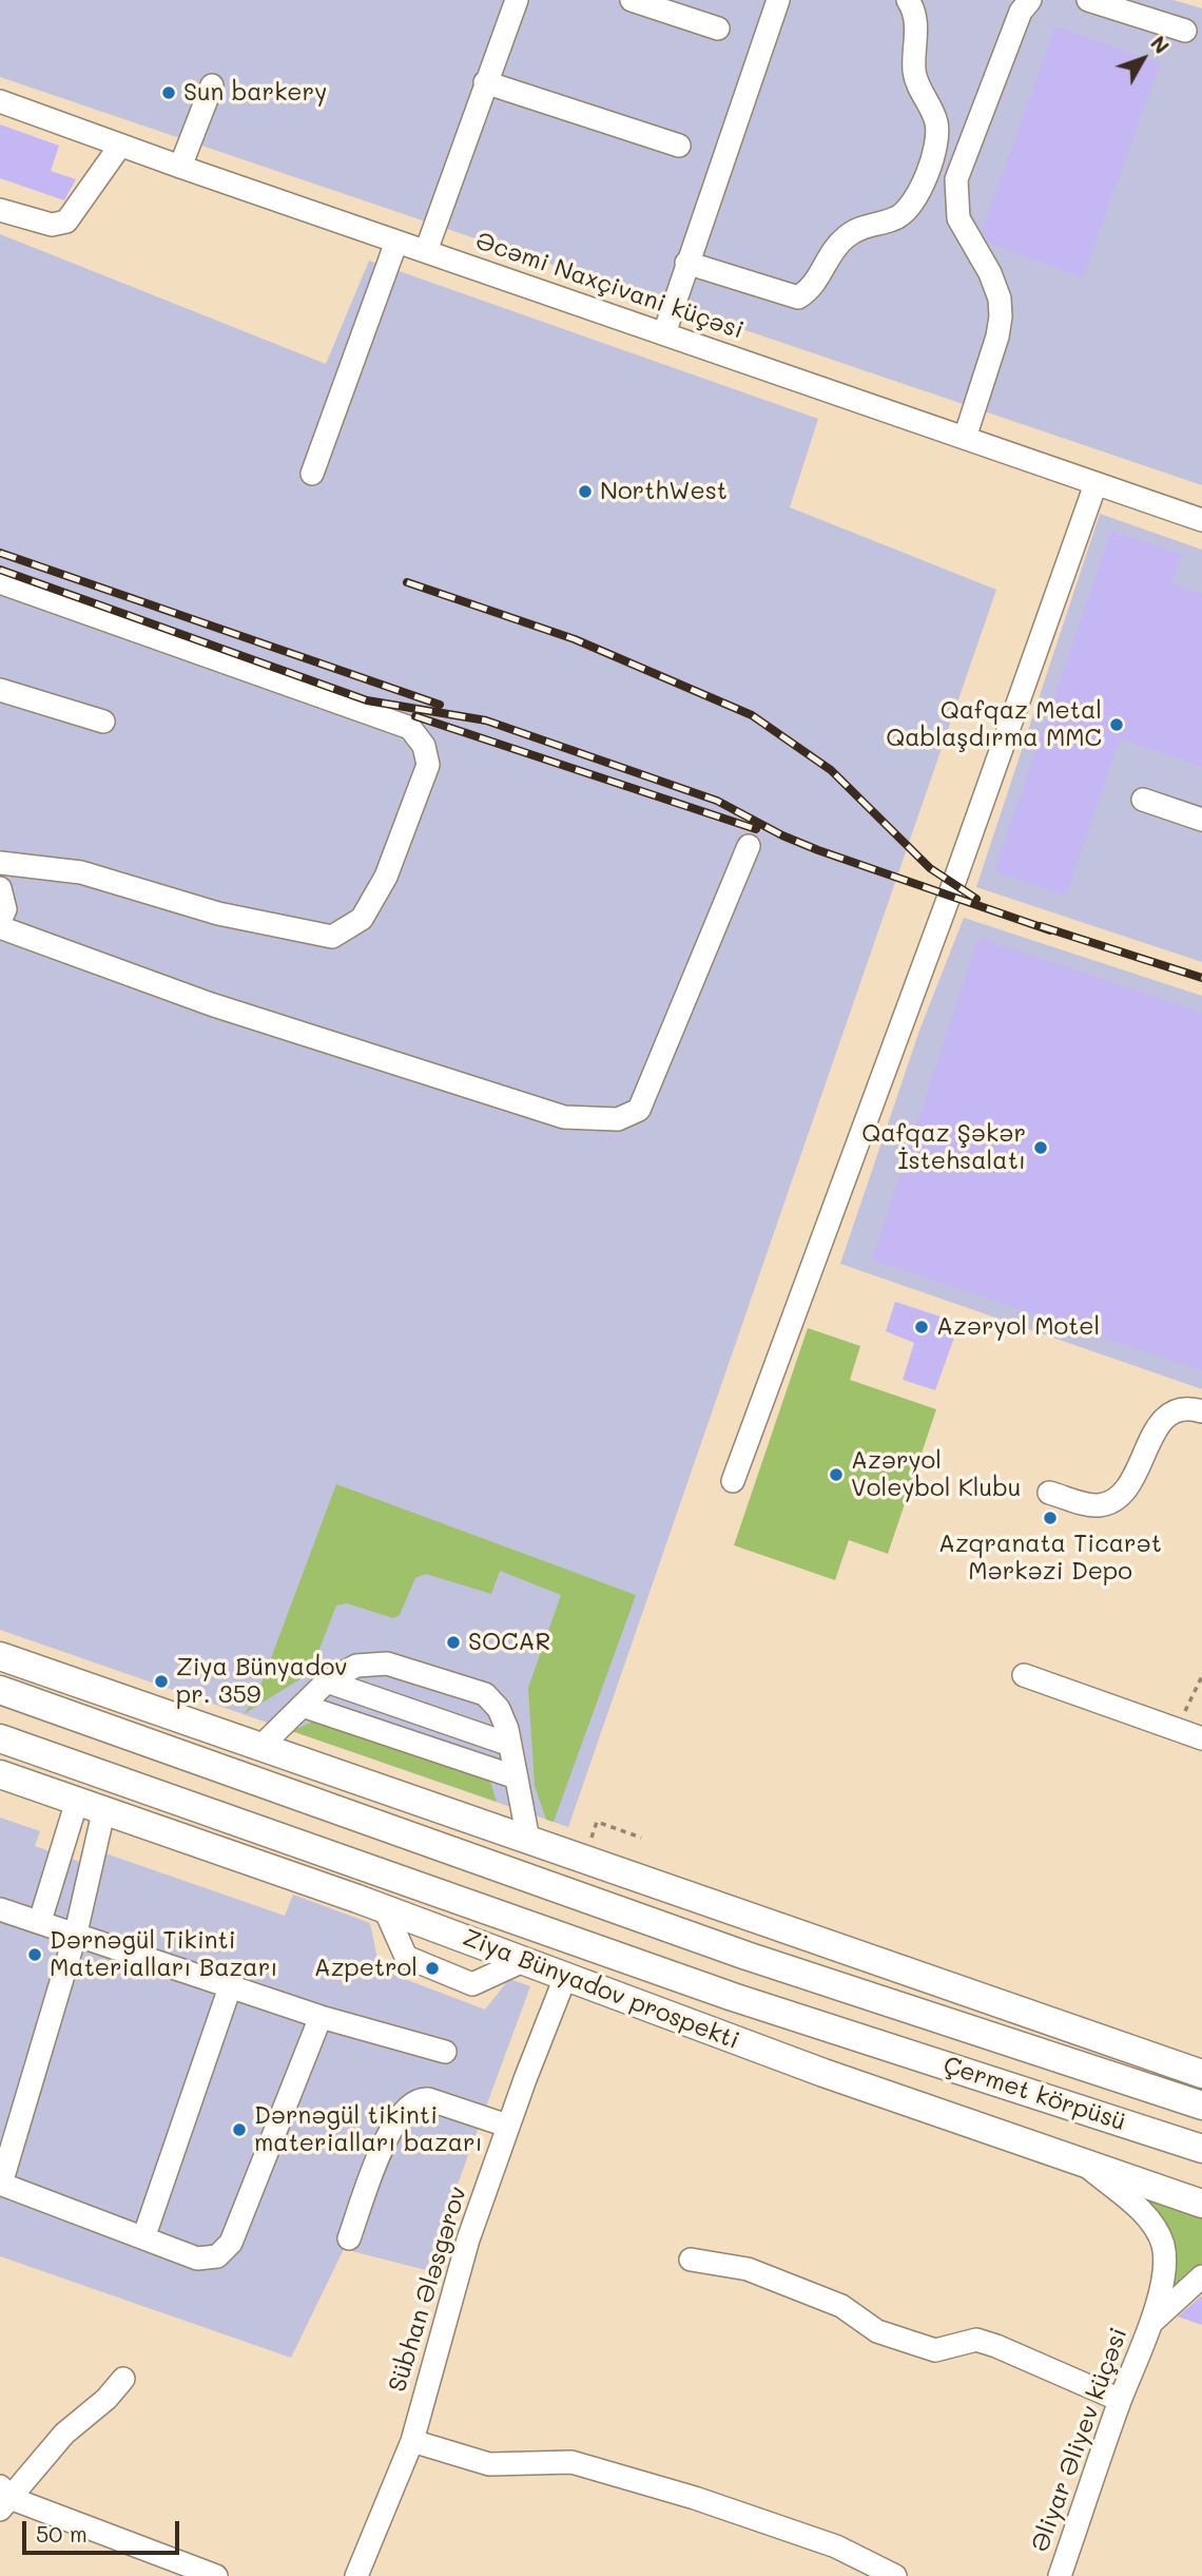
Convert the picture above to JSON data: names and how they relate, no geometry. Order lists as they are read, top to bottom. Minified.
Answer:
{"streets":{"main road":["Ziya Bünyadov prospekti","Çermet körpüsü"],"street":["Əcəmi Naxçivani küçəsi","Sübhan Ələsgərov","Əliyar Əliyev küçəsi"]},"crossings":[["Ziya Bünyadov prospekti","Çermet körpüsü"],["Ziya Bünyadov prospekti","Sübhan Ələsgərov"],["Ziya Bünyadov prospekti","Əliyar Əliyev küçəsi"]],"places":["Sun barkery","NorthWest","Qafqaz Metal Qablaşdırma MMC","Qafqaz Şəkər İstehsalatı","Azəryol Motel","Azəryol Voleybol Klubu","Azqranata Ticarət Mərkəzi Depo","SOCAR","Ziya Bünyadov pr. 359","Dərnəgül Tikinti Materialları Bazarı","Azpetrol","Dərnəgül tikinti materialları bazarı"],"scale_bar":"50 m","north":"top right"}
